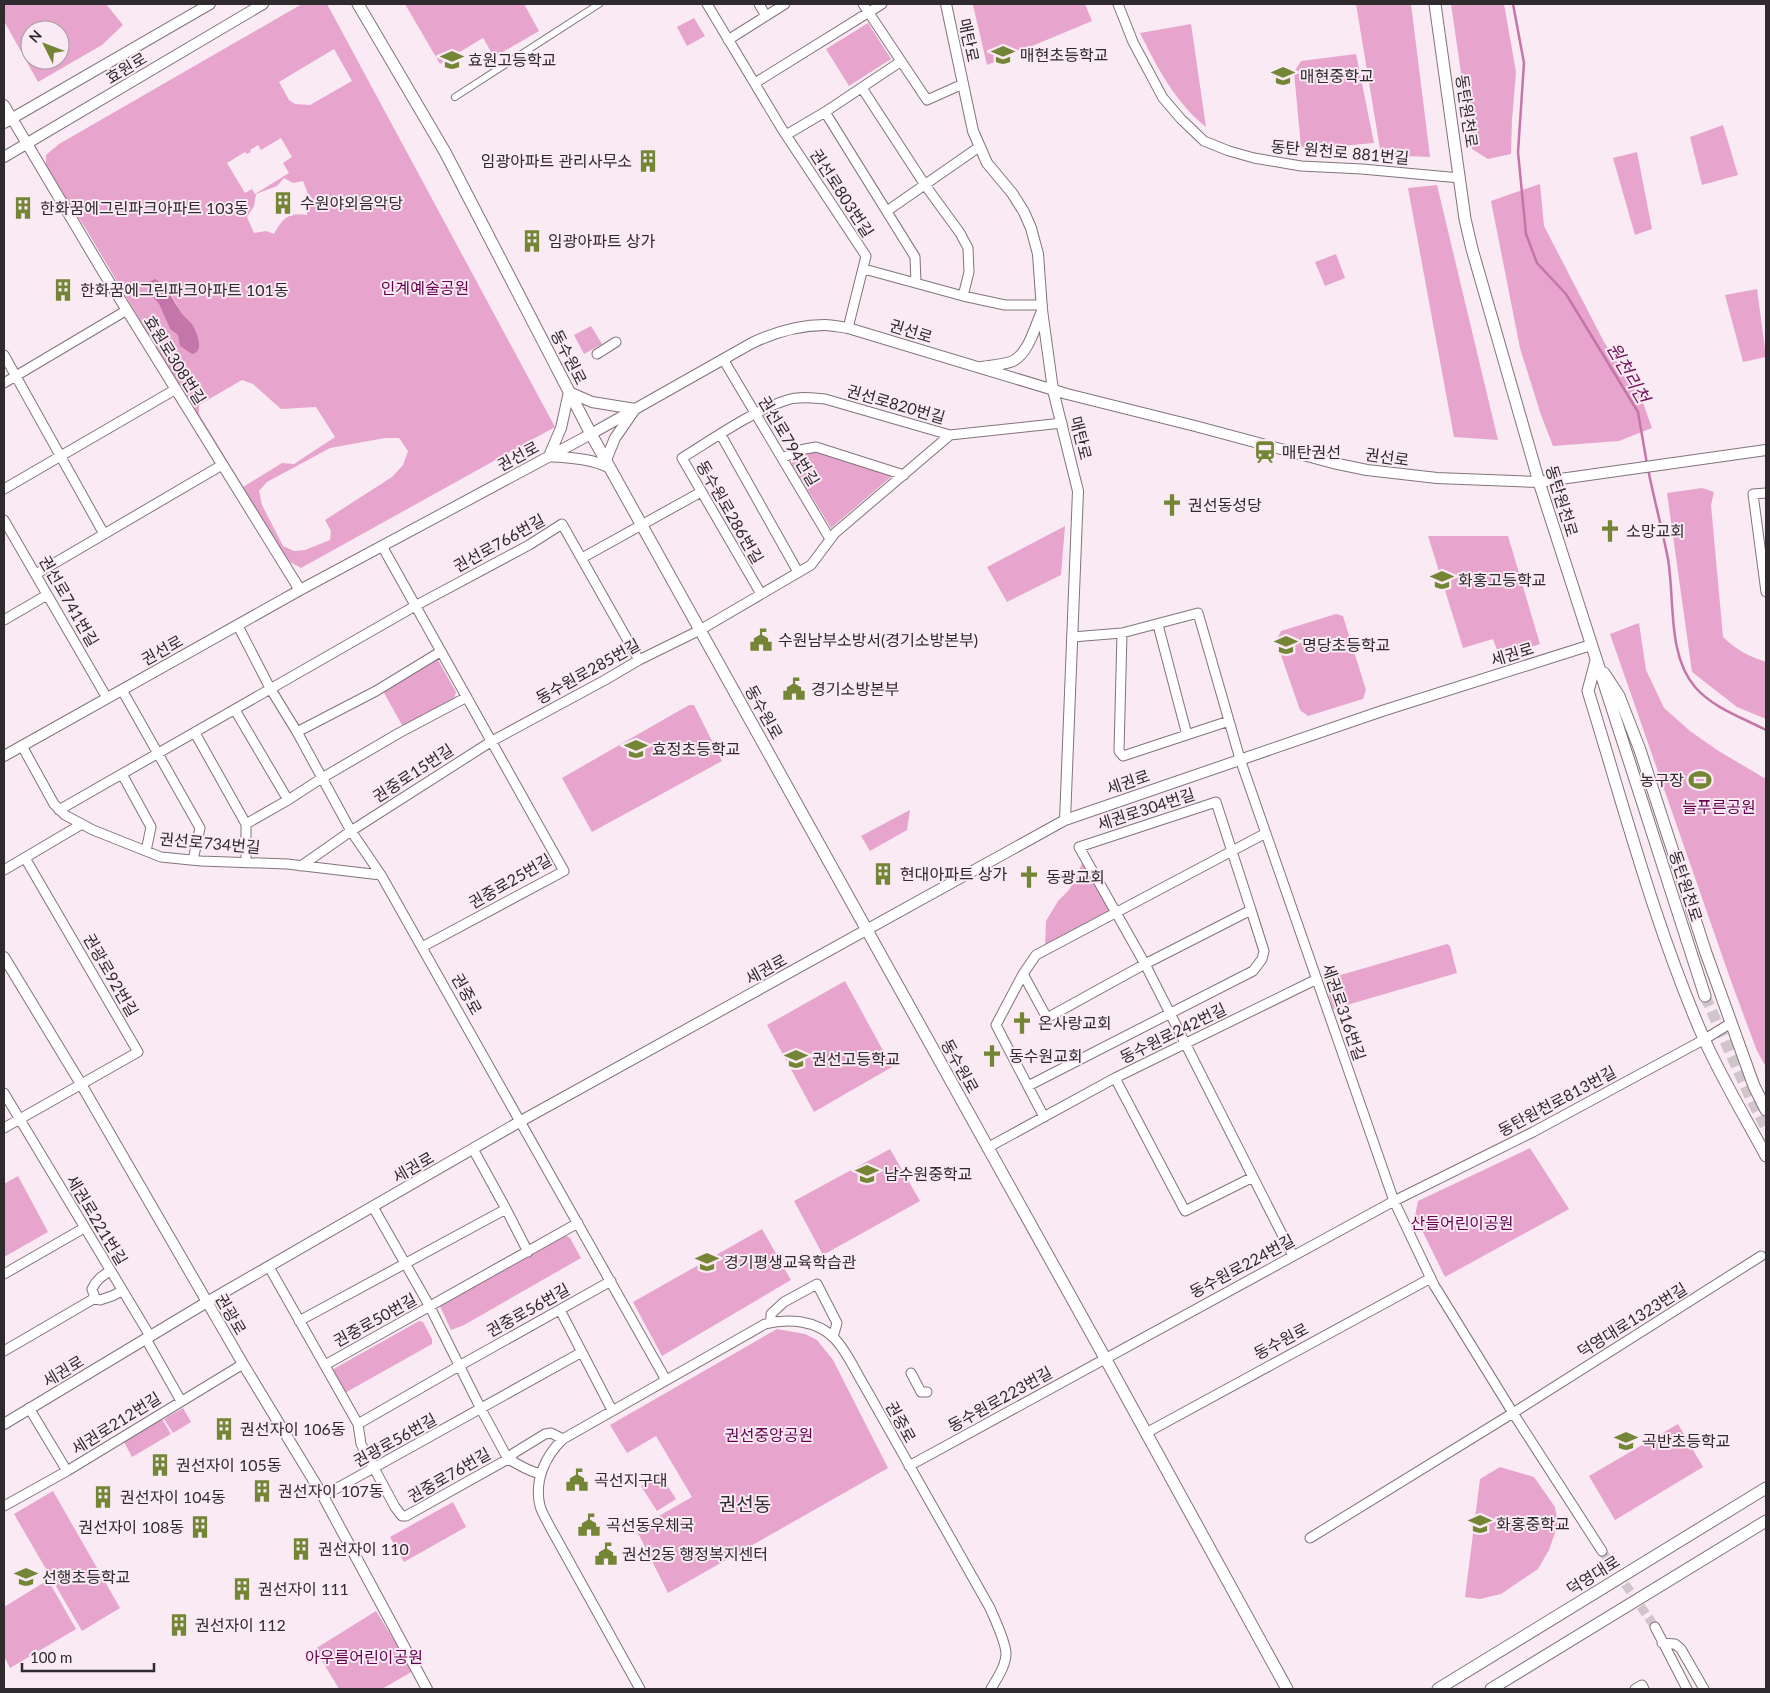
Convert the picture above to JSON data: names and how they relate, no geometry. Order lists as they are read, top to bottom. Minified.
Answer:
{"streets":{"main road":["동탄원천로","동수원로","덕영대로"],"street":["매탄로","효원로","동탄 원천로 881번길","권선로803번길","권선로","효원로308번길","권선로820번길","권선로794번길","동수원로286번길","권선로766번길","권선로741번길","세권로","동수원로285번길","권중로15번길","세권로304번길","권선로734번길","권중로25번길","권광로92번길","권중로","세권로316번길","동수원로242번길","동탄원천로813번길","세권로221번길","동수원로224번길","권중로56번길","권광로","권중로50번길","덕영대로1323번길","동수원로223번길","세권로212번길","권광로56번길","권중로76번길"]},"crossings":[["매탄로","권선로"],["매탄로","권선로820번길"],["매탄로","세권로"],["효원로","효원로308번길"],["동탄원천로","동탄 원천로 881번길"],["동탄원천로","권선로"],["동탄원천로","세권로"],["권선로803번길","권선로"],["권선로","동수원로"],["권선로","효원로308번길"],["권선로","권선로794번길"],["권선로","권선로741번길"],["권선로","권선로734번길"],["권선로","권중로"],["동수원로","세권로"],["동수원로","동수원로285번길"],["동수원로","동수원로242번길"],["동수원로","동수원로224번길"],["동수원로","동수원로223번길"],["권선로820번길","권선로794번길"],["권선로820번길","동수원로286번길"],["권선로794번길","동수원로286번길"],["세권로","권중로"],["세권로","세권로316번길"],["세권로","세권로221번길"],["세권로","권광로"],["세권로","권중로50번길"],["세권로","세권로212번길"],["동수원로285번길","권중로15번길"],["동수원로285번길","권중로25번길"],["권중로15번길","권선로734번길"],["권중로15번길","권중로25번길"],["권중로15번길","권중로"],["세권로304번길","동수원로242번길"],["세권로304번길","동수원로224번길"],["권선로734번길","권중로"],["권중로25번길","권중로"],["권광로92번길","권광로"],["권중로","권중로56번길"],["권중로","권중로50번길"],["권중로","동수원로223번길"],["세권로316번길","동수원로242번길"],["세권로316번길","동탄원천로813번길"],["세권로316번길","동수원로224번길"],["동탄원천로813번길","동수원로224번길"],["세권로221번길","세권로212번길"],["동수원로224번길","동수원로223번길"],["권광로","세권로212번길"],["권광로","권광로56번길"],["권광로56번길","권중로76번길"]],"districts":["권선동"],"water":["원천리천"],"parks":["인계예술공원","늘푸른공원","산들어린이공원","권선중앙공원","아우름어린이공원"],"places":{"school or university":["매현초등학교","효원고등학교","매현중학교","화홍고등학교","명당초등학교","효정초등학교","권선고등학교","남수원중학교","경기평생교육학습관","곡반초등학교","화홍중학교","선행초등학교"],"building":["임광아파트 관리사무소","수원야외음악당","한화꿈에그린파크아파트 103동","임광아파트 상가","한화꿈에그린파크아파트 101동","현대아파트 상가","권선자이 106동","권선자이 105동","권선자이 107동","권선자이 104동","권선자이 108동","권선자이 110","권선자이 111","권선자이 112"],"station":["매탄권선"],"church":["권선동성당","소망교회","동광교회","온사랑교회","동수원교회"],"public building":["수원남부소방서(경기소방본부)","경기소방본부","곡선지구대","곡선동우체국","권선2동 행정복지센터"],"sports":["농구장"]},"scale_bar":"100 m","north":"top left"}
